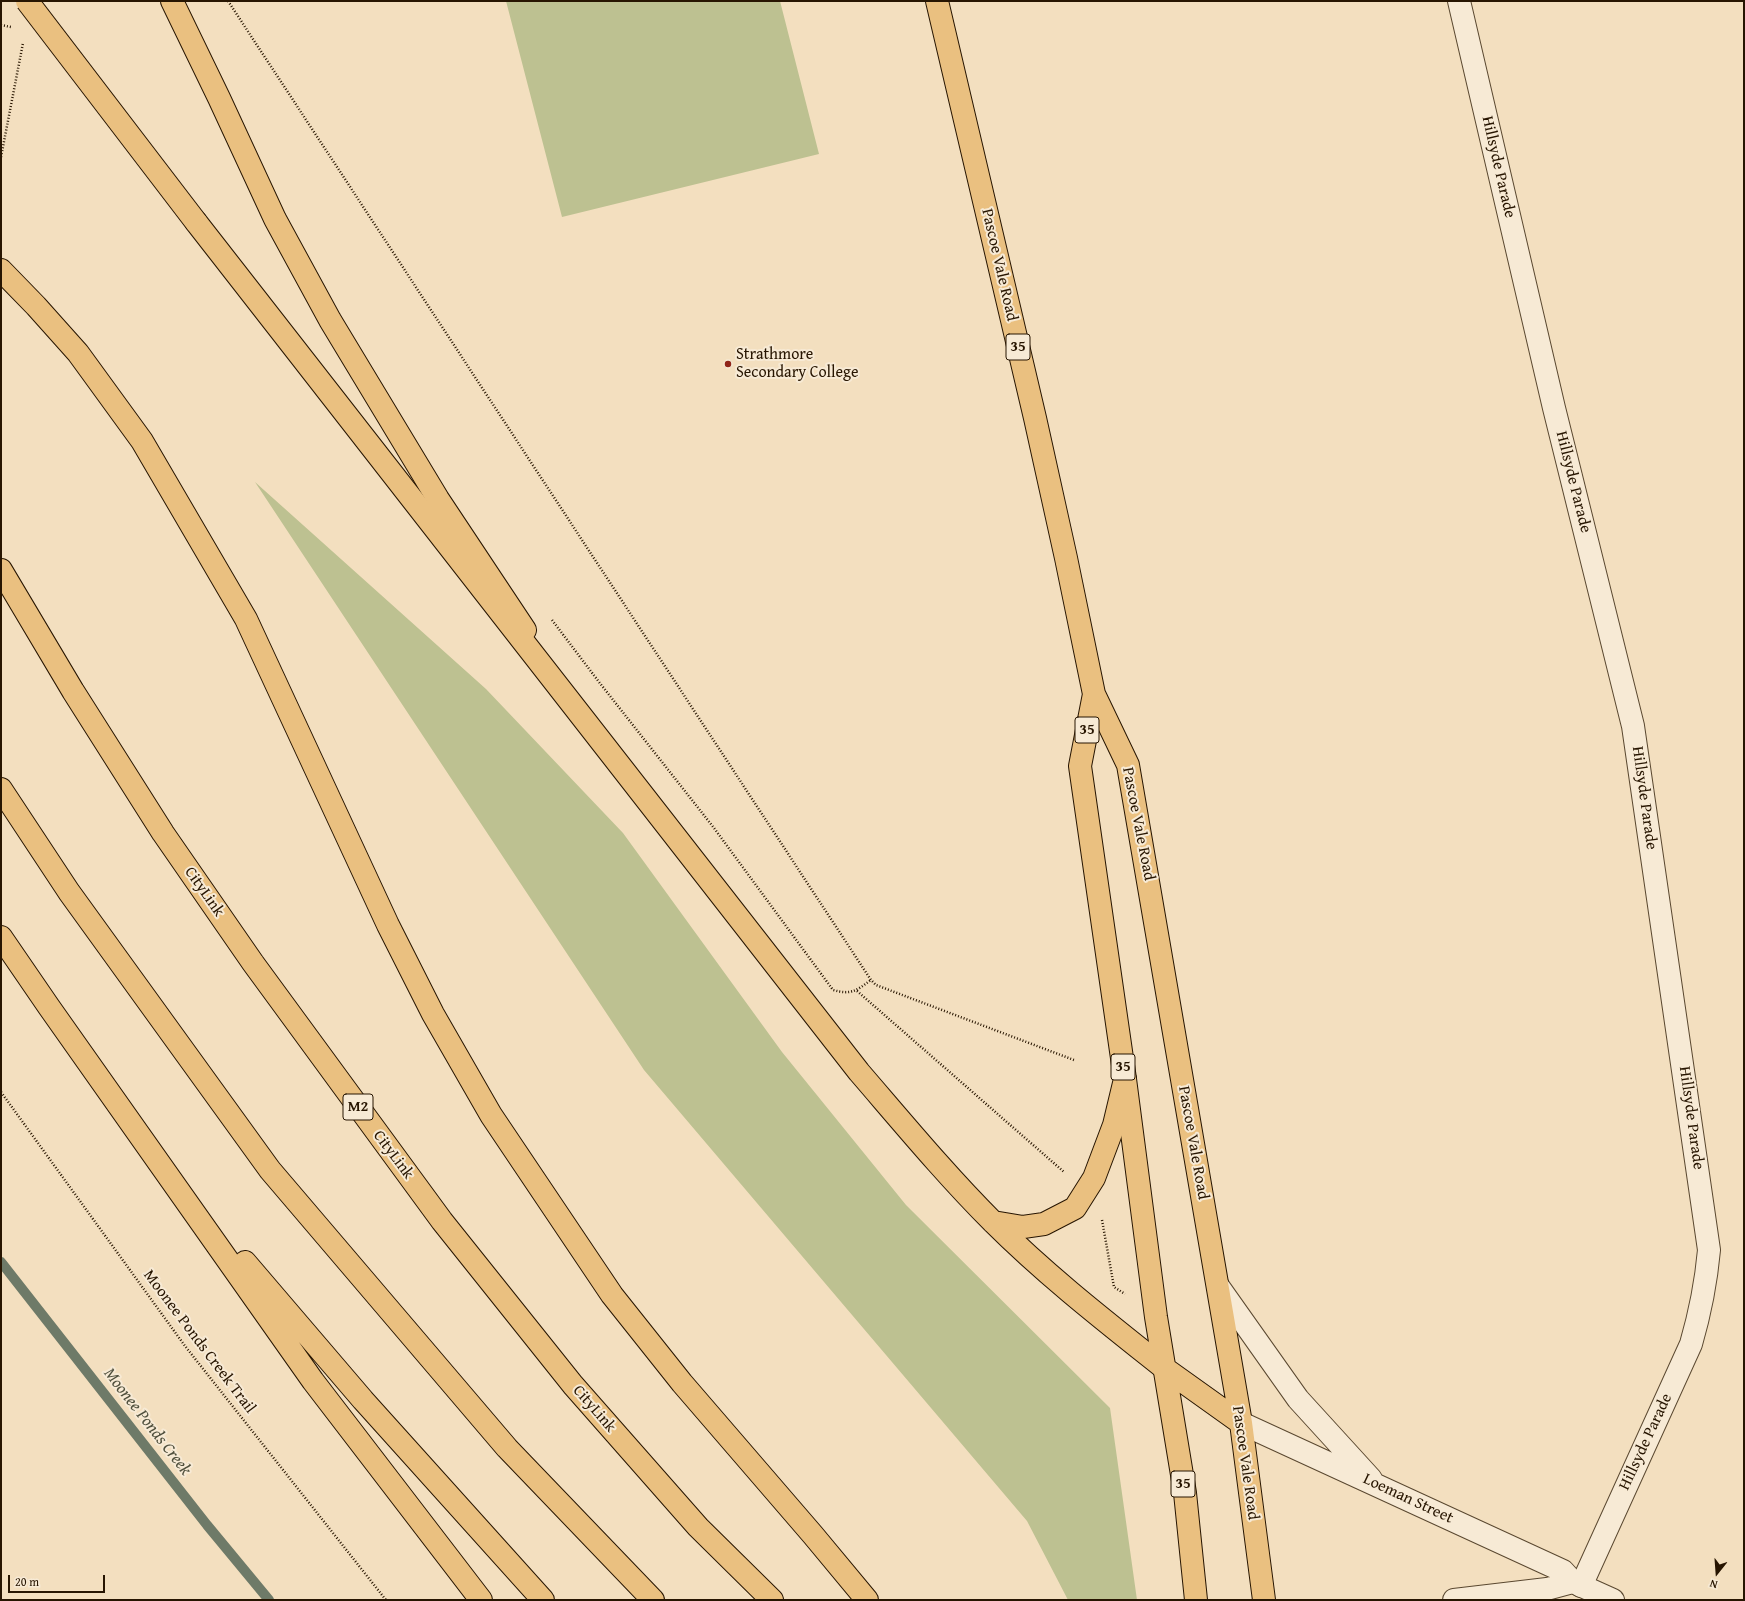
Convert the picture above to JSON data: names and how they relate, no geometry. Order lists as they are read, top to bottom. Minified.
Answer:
{"streets":{"main road":["Pascoe Vale Road","35","CityLink","M2"],"street":["Hillsyde Parade","Loeman Street"],"path":["Moonee Ponds Creek Trail"]},"crossings":[["Hillsyde Parade","Loeman Street"],["Pascoe Vale Road","Loeman Street"]],"water":["Moonee Ponds Creek"],"places":["Strathmore Secondary College"],"scale_bar":"20 m","north":"bottom"}
